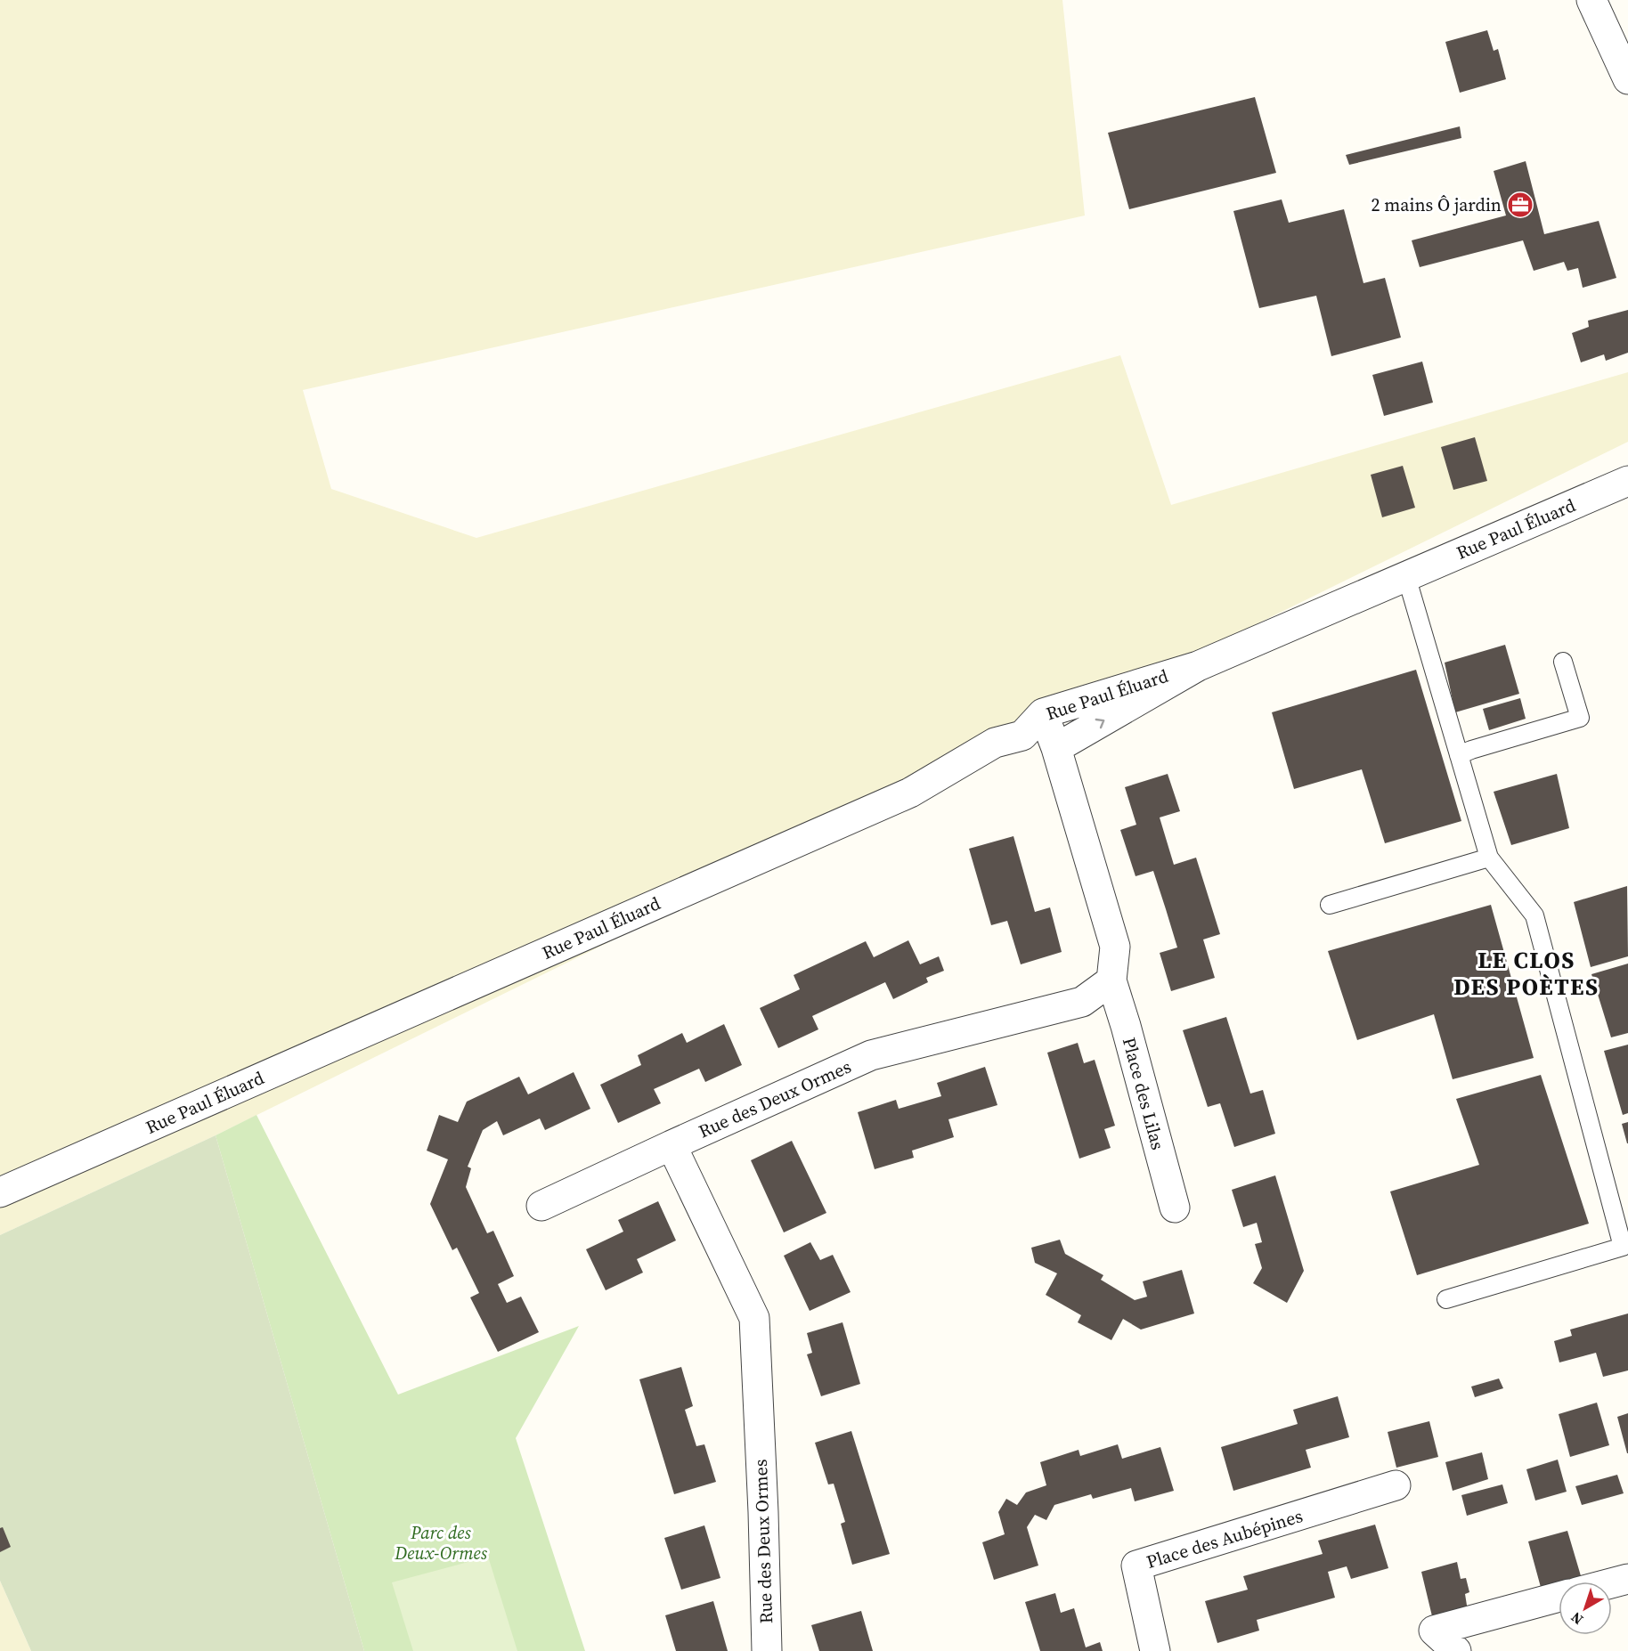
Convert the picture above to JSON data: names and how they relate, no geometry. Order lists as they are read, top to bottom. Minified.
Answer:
{"streets":{"street":["Rue Paul Éluard","Place des Lilas","Rue des Deux Ormes","Place des Aubépines"]},"crossings":[["Place des Lilas","Rue des Deux Ormes"]],"districts":["LE CLOS DES POÈTES"],"parks":["Parc des Deux-Ormes"],"places":{"office":["2 mains Ô jardin"]},"north":"bottom left"}
